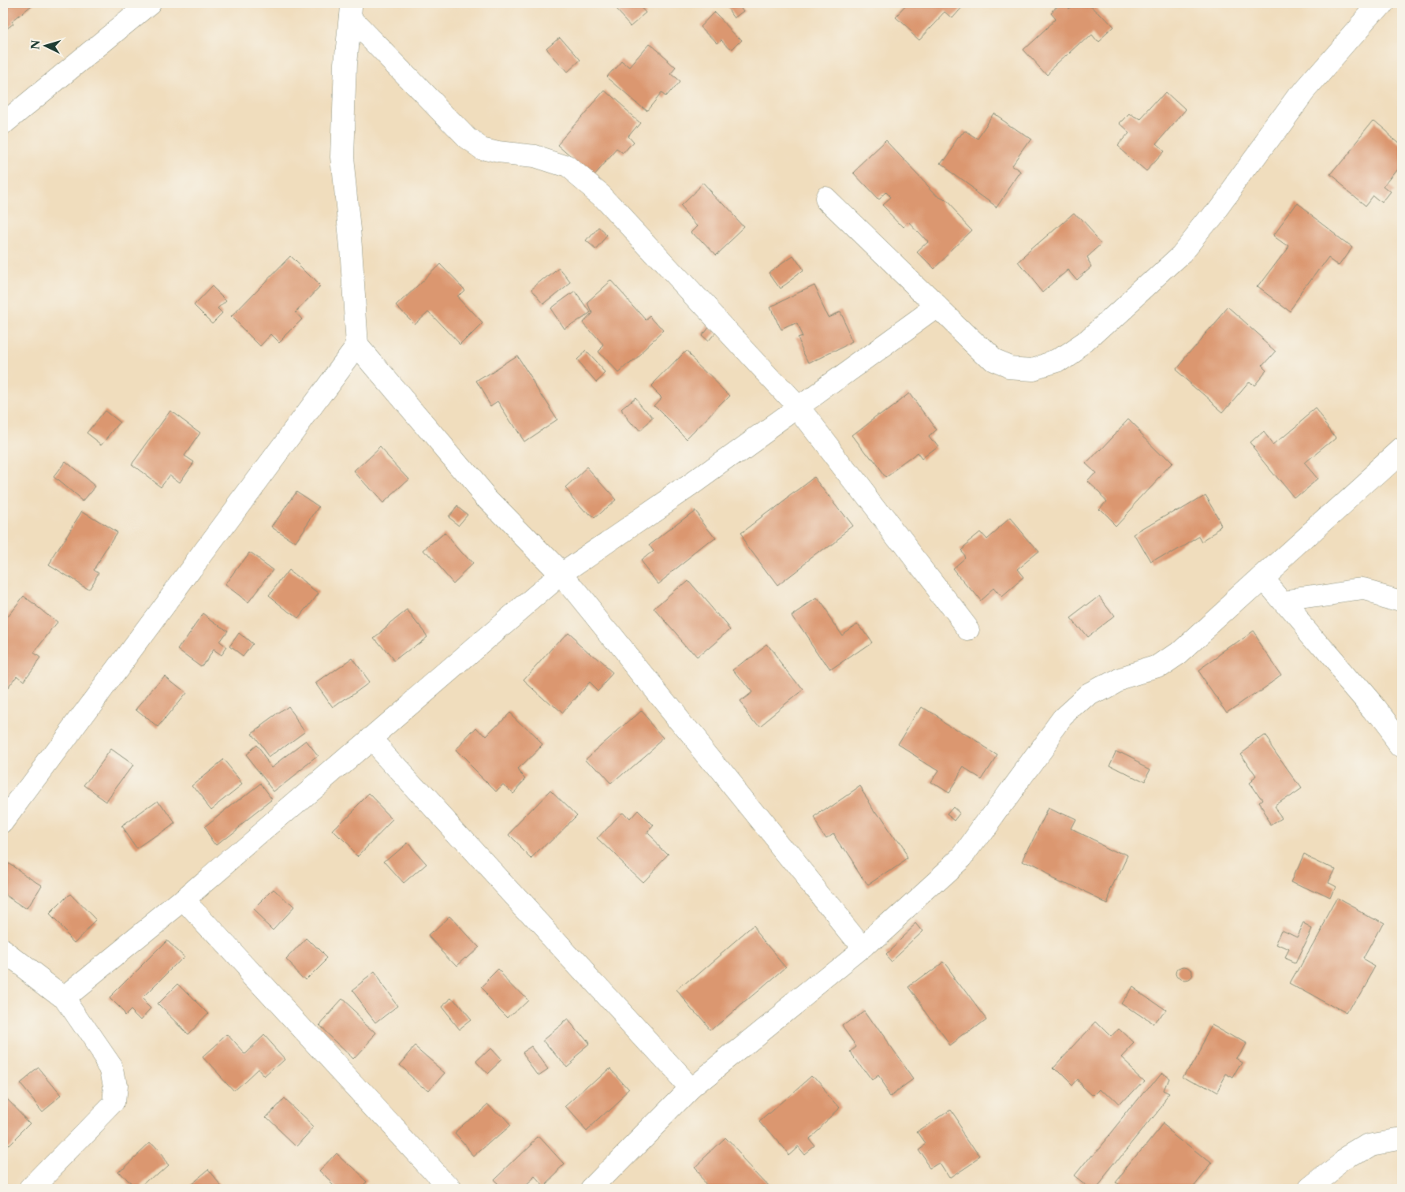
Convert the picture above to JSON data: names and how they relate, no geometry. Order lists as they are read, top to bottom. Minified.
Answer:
{"north":"left"}
